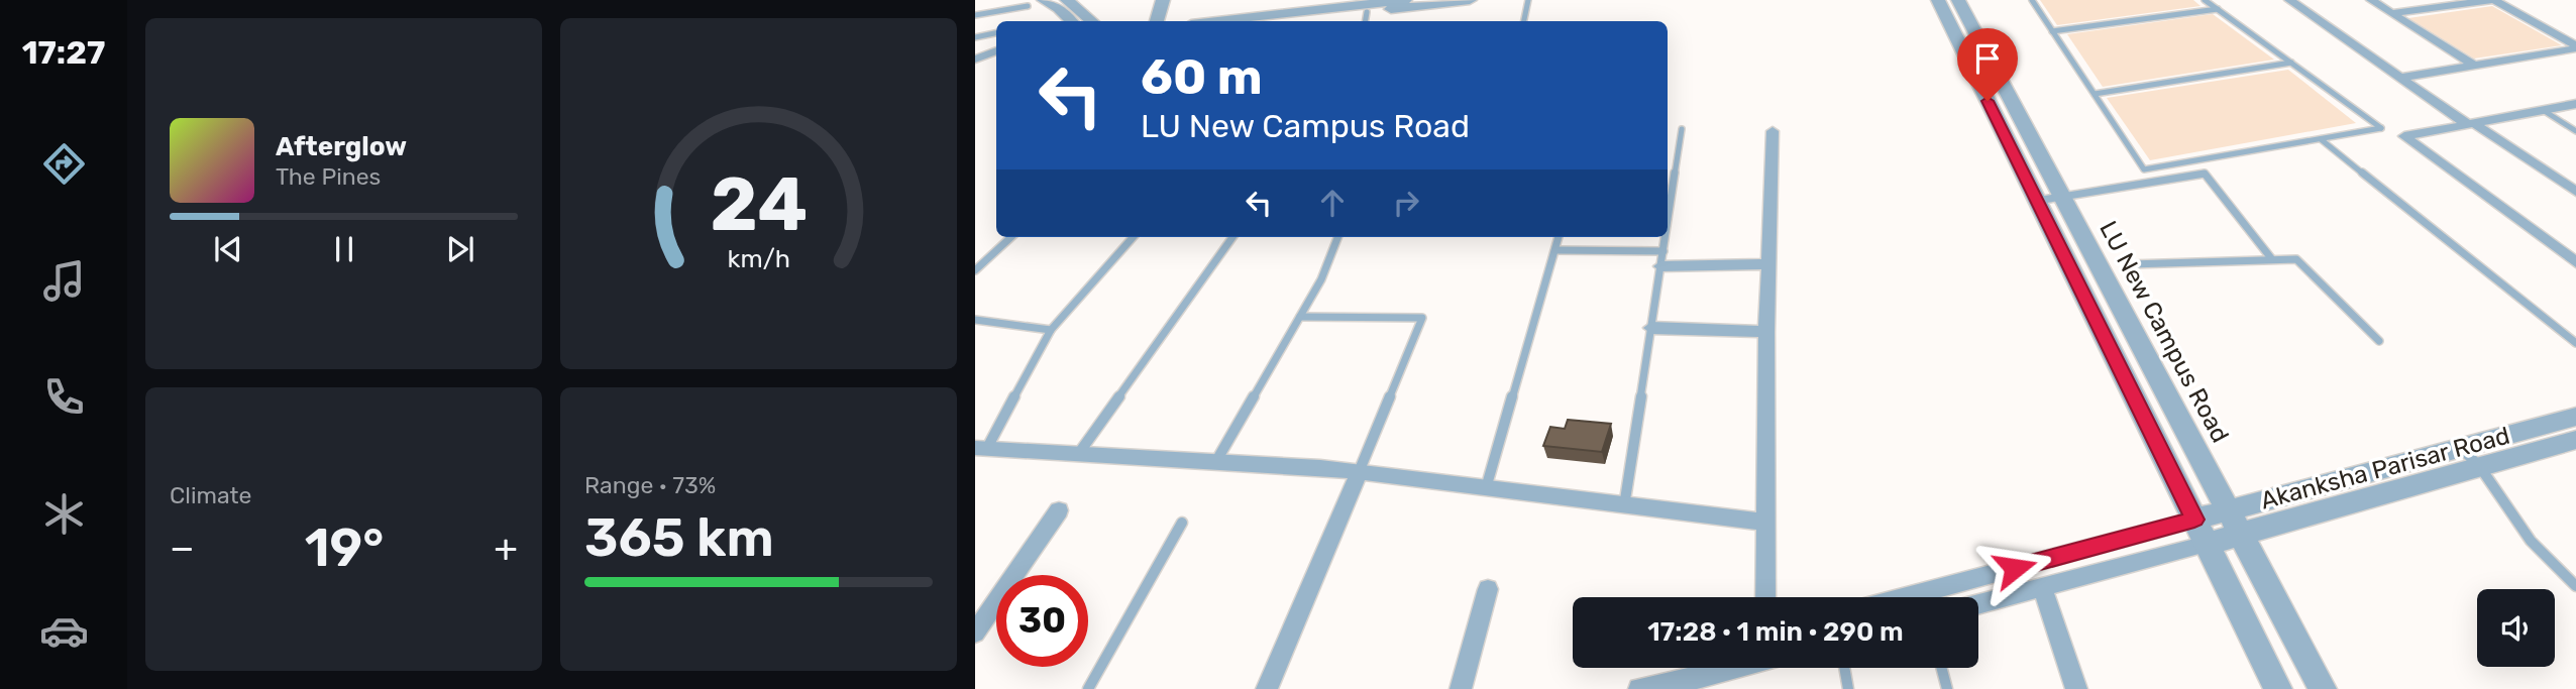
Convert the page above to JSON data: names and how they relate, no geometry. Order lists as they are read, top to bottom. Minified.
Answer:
{"streets":{"street":["LU New Campus Road","Akanksha Parisar Road"]},"crossings":[["LU New Campus Road","Akanksha Parisar Road"]],"page":{"tabs":"17:27","turn":["60 m","LU New Campus Road"],"song":["Afterglow","The Pines"],"tile":["Climate",["Range · 73%","365 km"]],"heat":["−","19°","+"],"limit":"30","trip":"17:28 · 1 min · 290 m","gauge":["24","km/h"]}}
